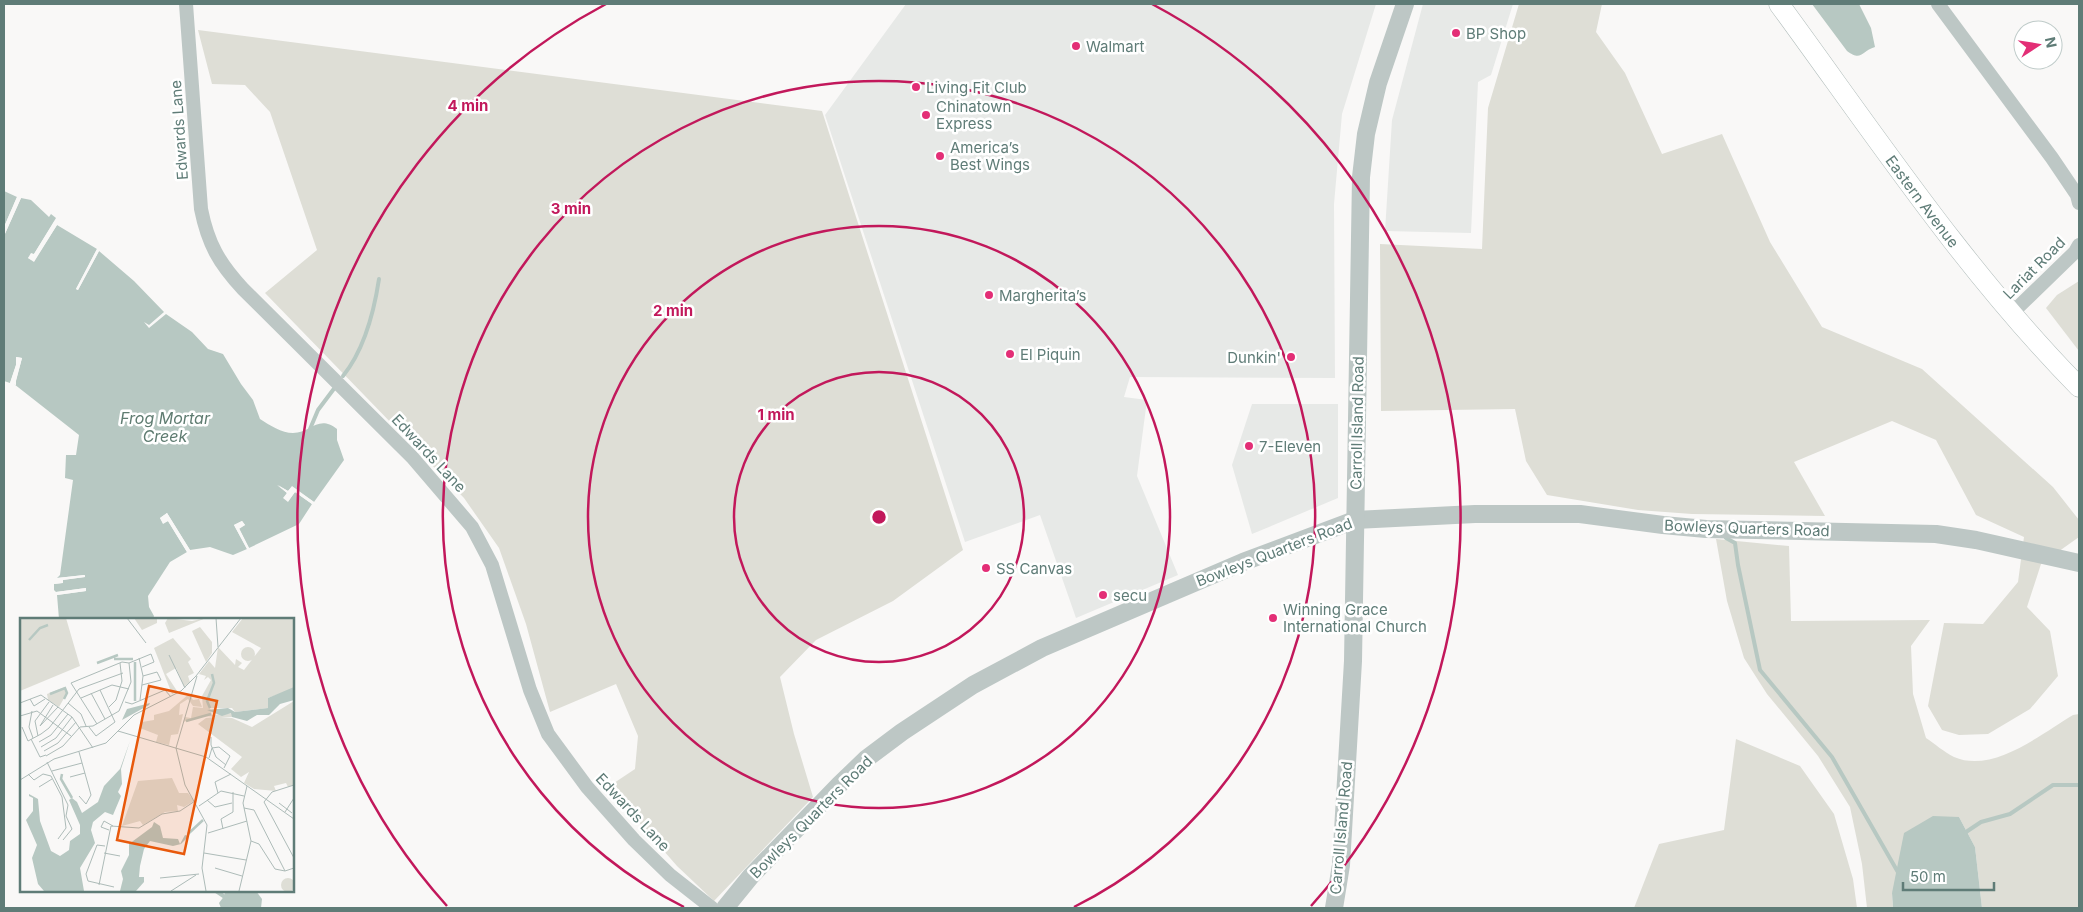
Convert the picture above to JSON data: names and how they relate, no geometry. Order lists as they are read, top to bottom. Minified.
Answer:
{"streets":{"main road":["Eastern Avenue"],"street":["Edwards Lane","Lariat Road","Carroll Island Road","Bowleys Quarters Road"]},"crossings":[["Eastern Avenue","Lariat Road"],["Carroll Island Road","Bowleys Quarters Road"]],"water":["Frog Mortar Creek"],"places":["BP Shop","Walmart","Living Fit Club","Chinatown Express","America’s Best Wings","Margherita’s","El Piquin","Dunkin'","7-Eleven","SS Canvas","secu","Winning Grace International Church"],"scale_bar":"50 m","north":"right","rings":["4 min","3 min","2 min","1 min"]}
